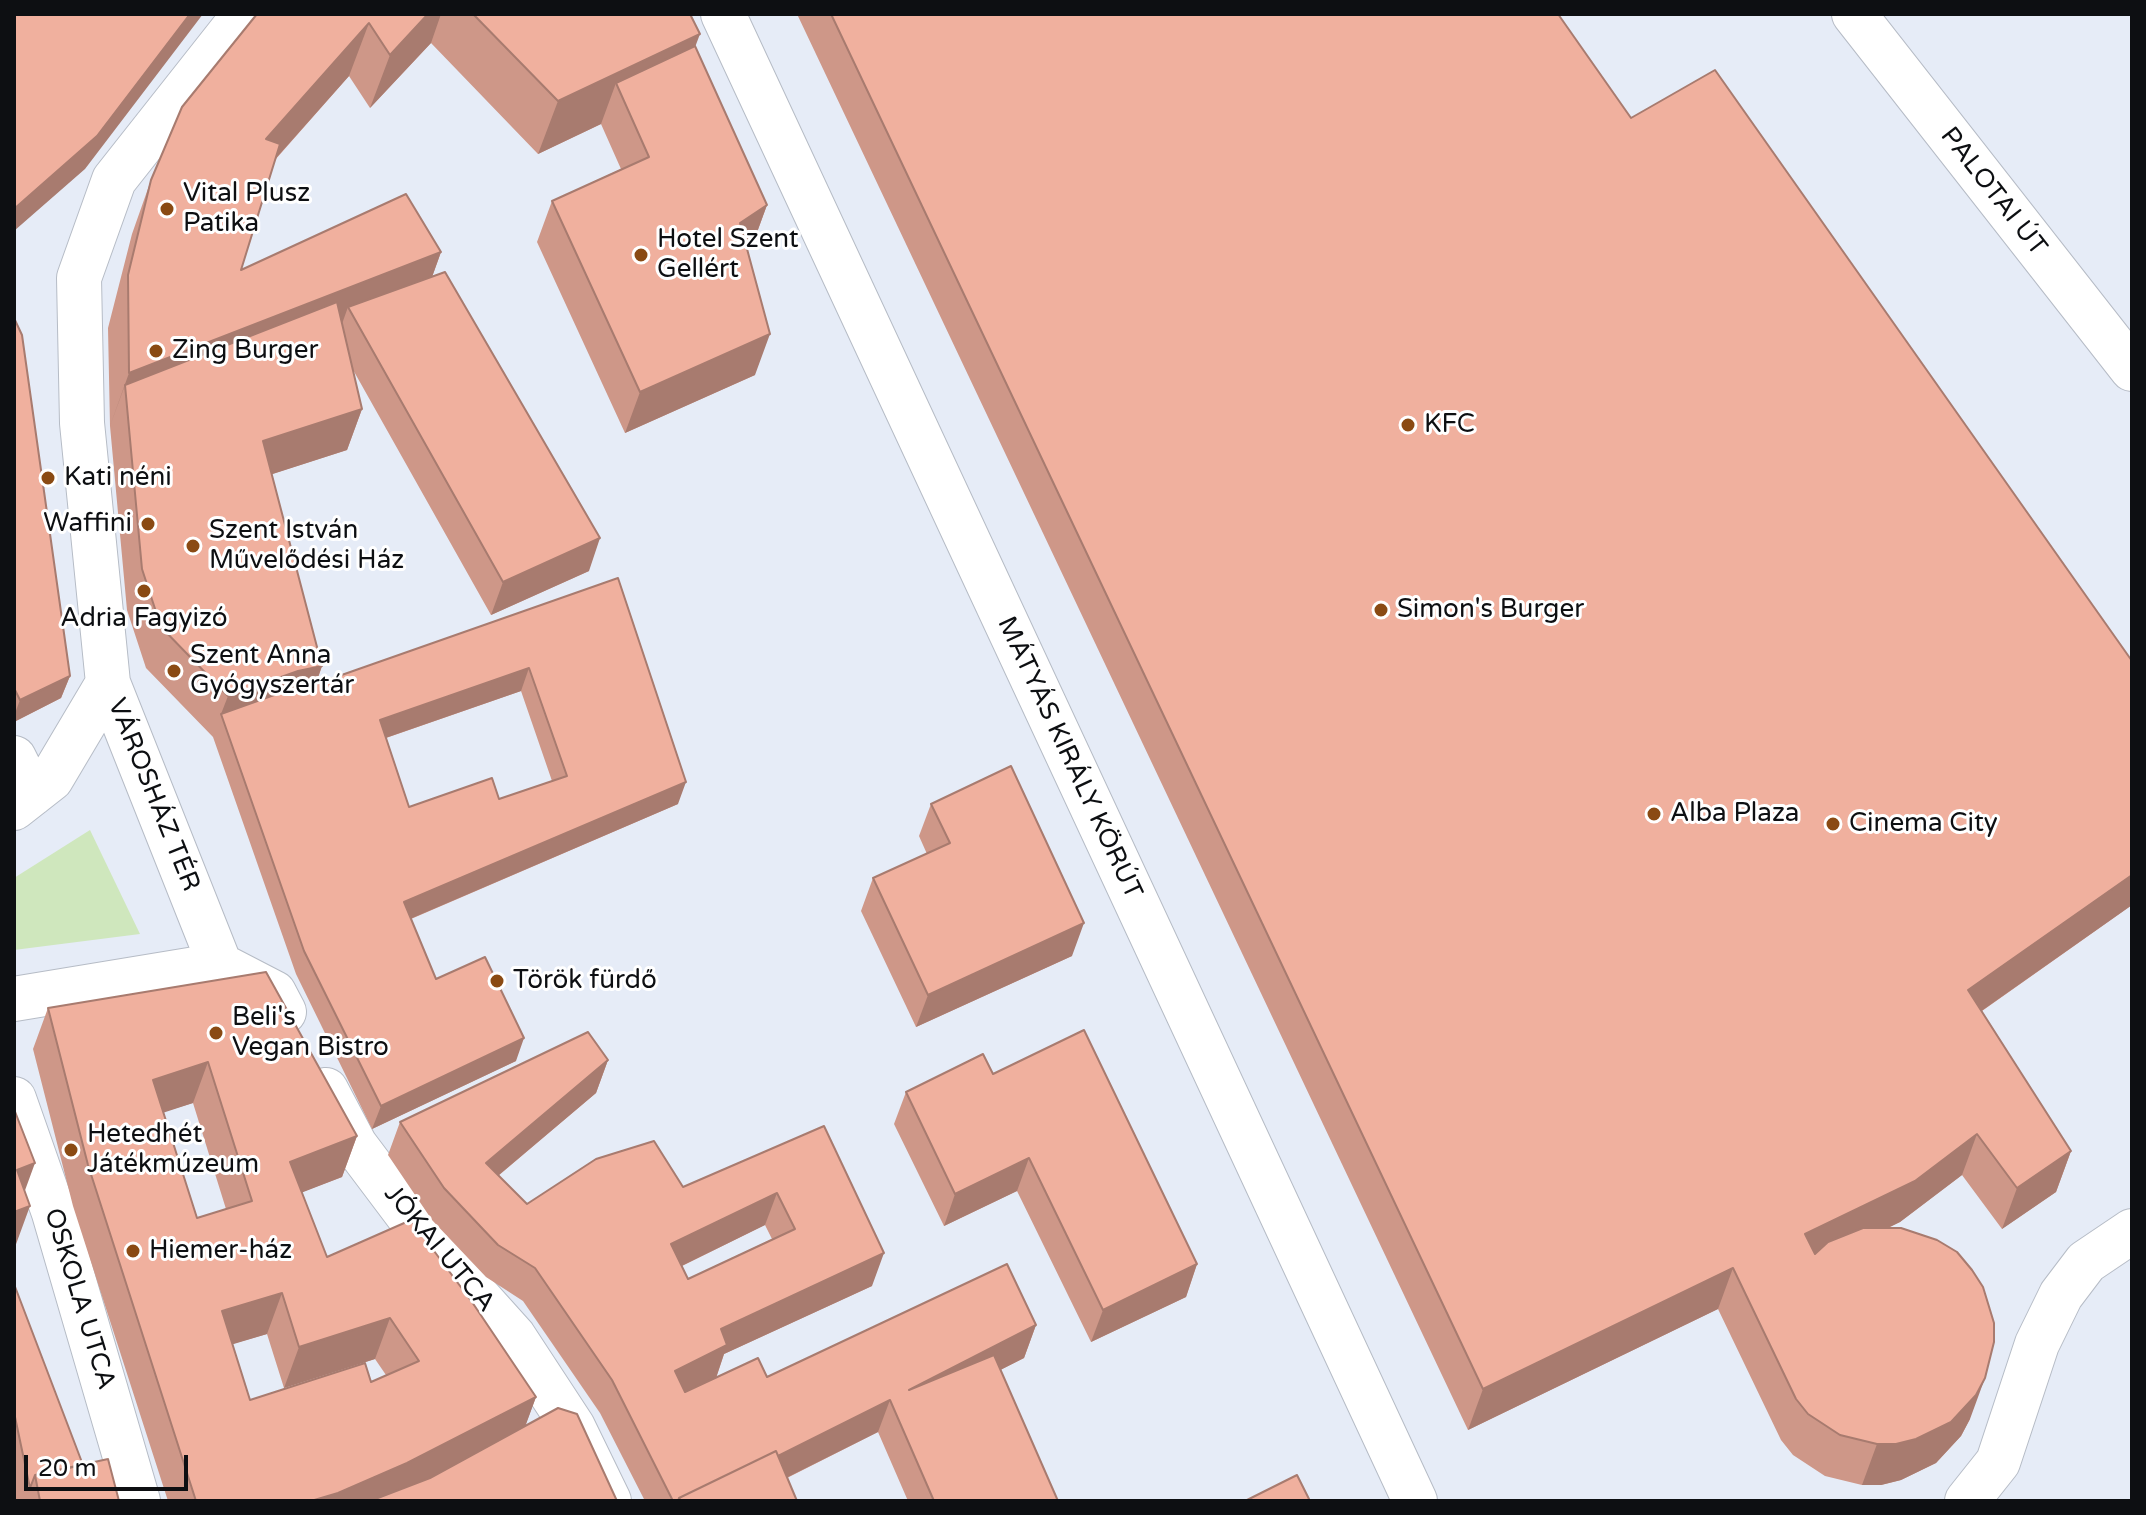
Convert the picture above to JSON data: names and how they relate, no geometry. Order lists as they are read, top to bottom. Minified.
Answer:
{"streets":{"street":["PALOTAI ÚT","MÁTYÁS KIRÁLY KÖRÚT","VÁROSHÁZ TÉR","JÓKAI UTCA","OSKOLA UTCA"]},"crossings":[["VÁROSHÁZ TÉR","JÓKAI UTCA"]],"places":["Vital Plusz Patika","Hotel Szent Gellért","Zing Burger","KFC","Kati néni","Waffini","Szent István Művelődési Ház","Adria Fagyizó","Simon's Burger","Szent Anna Gyógyszertár","Alba Plaza","Cinema City","Török fürdő","Beli's Vegan Bistro","Hetedhét Játékmúzeum","Hiemer-ház"],"scale_bar":"20 m"}
